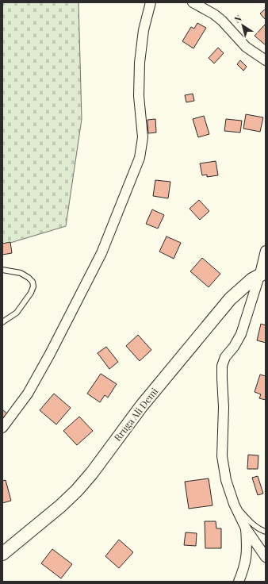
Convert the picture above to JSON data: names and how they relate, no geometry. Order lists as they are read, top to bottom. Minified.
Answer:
{"streets":{"main road":["Rruga Ali Demi"]},"north":"top left"}
